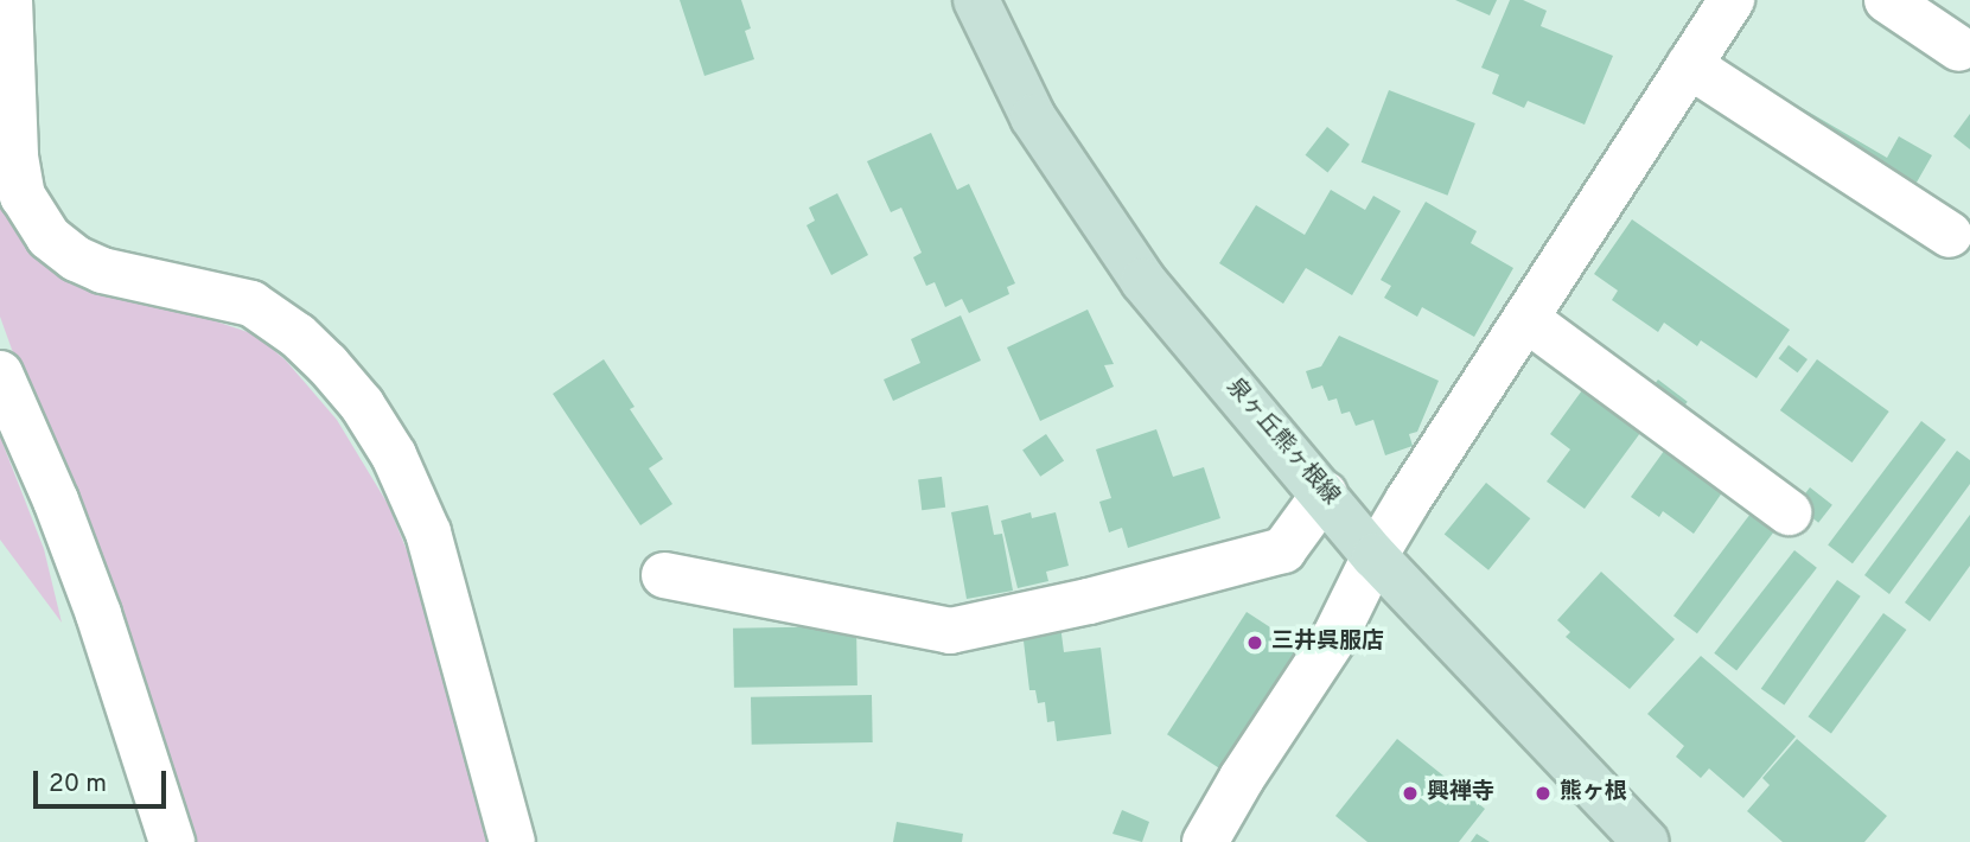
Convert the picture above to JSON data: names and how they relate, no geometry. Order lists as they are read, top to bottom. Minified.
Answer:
{"streets":{"main road":["泉ヶ丘熊ヶ根線"]},"places":["三井呉服店","興禅寺","熊ヶ根"],"scale_bar":"20 m"}
